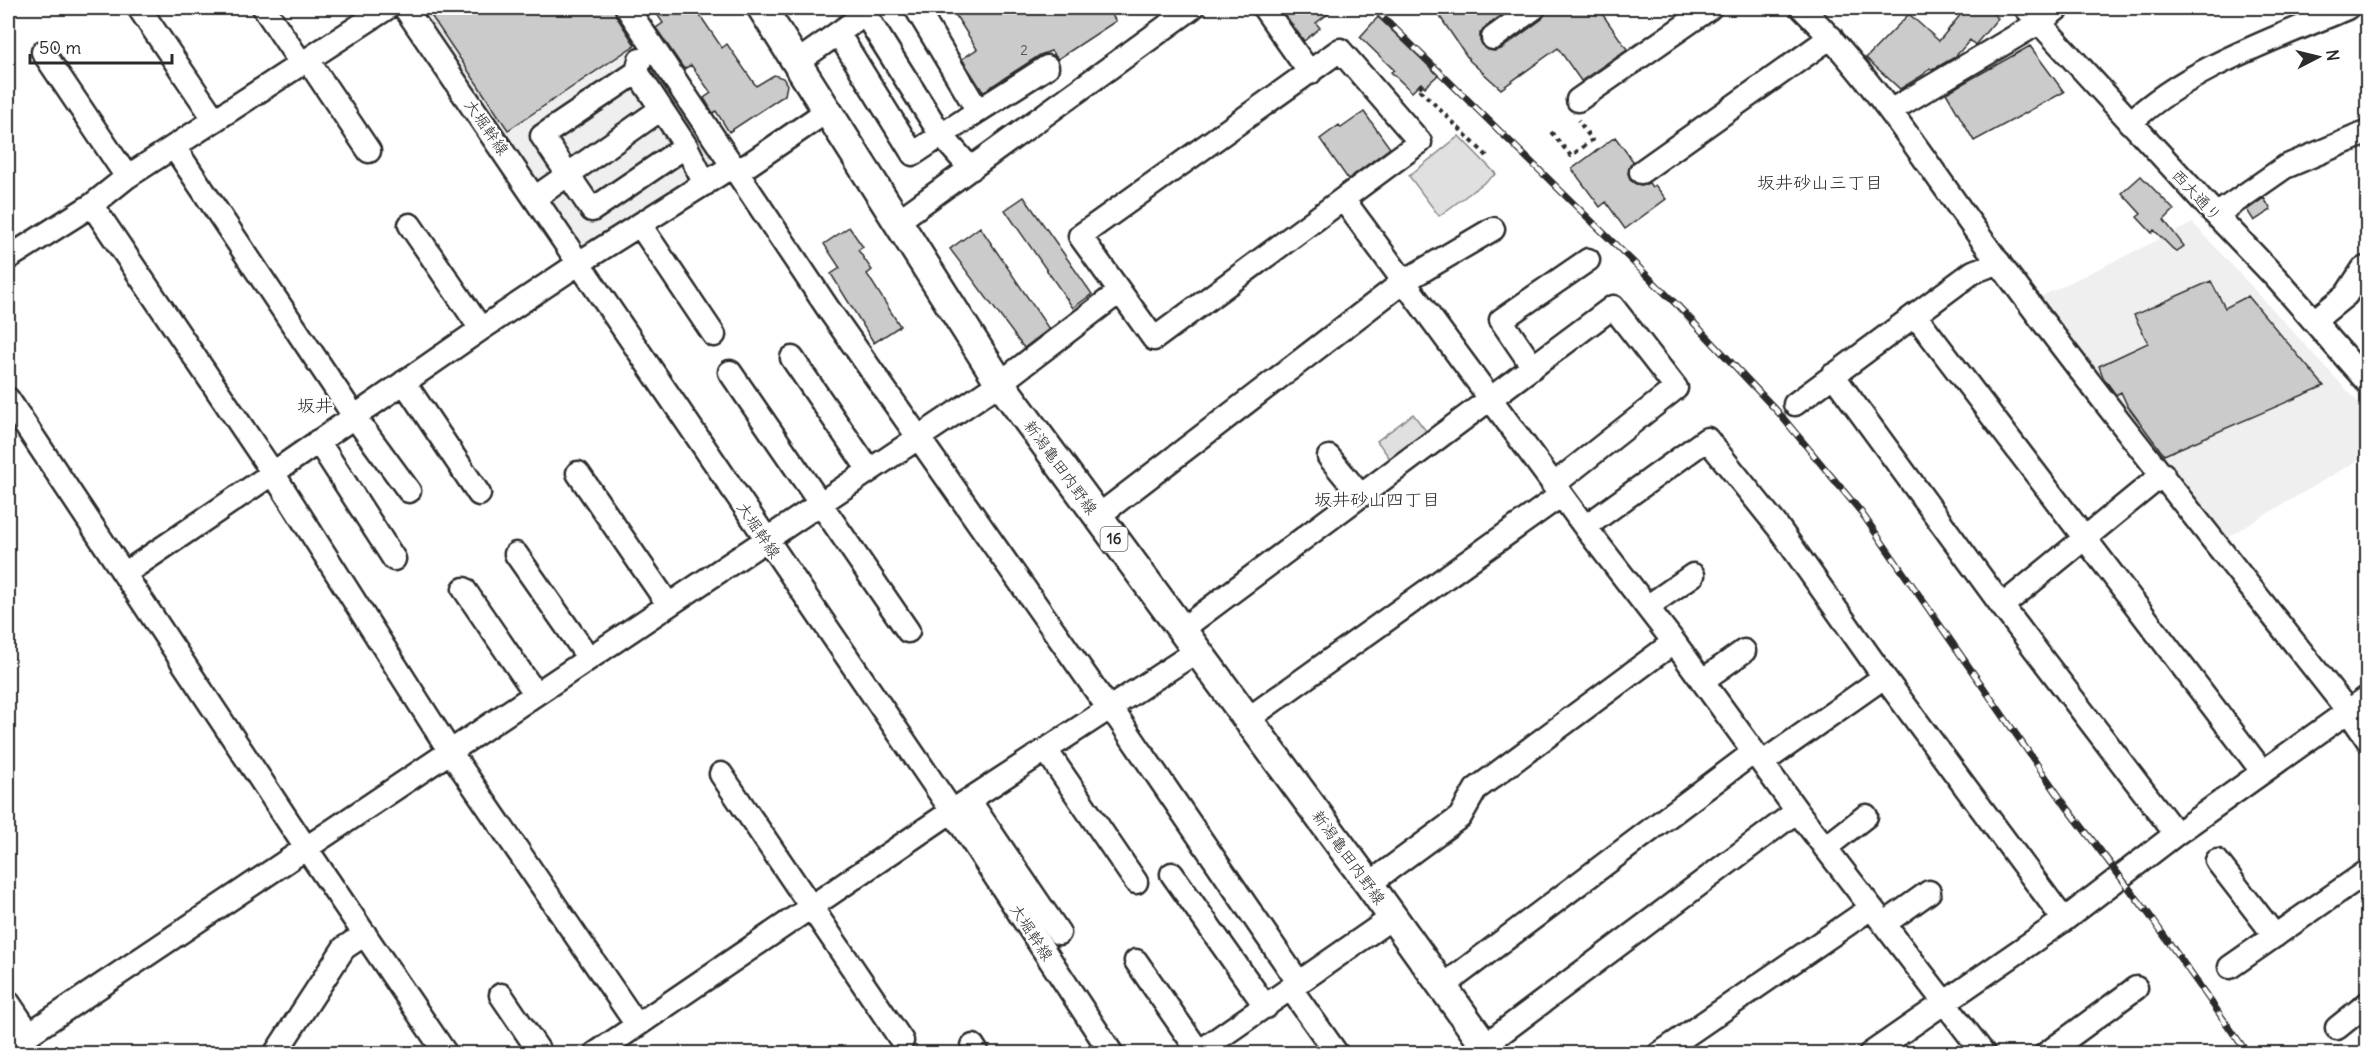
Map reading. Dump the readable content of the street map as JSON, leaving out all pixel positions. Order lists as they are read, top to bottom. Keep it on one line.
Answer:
{"streets":{"main road":["新潟亀田内野線","16"],"street":["大堀幹線","西大通り"]},"districts":["坂井砂山三丁目","坂井","坂井砂山四丁目"],"house_numbers":["2"],"scale_bar":"50 m","north":"right"}
